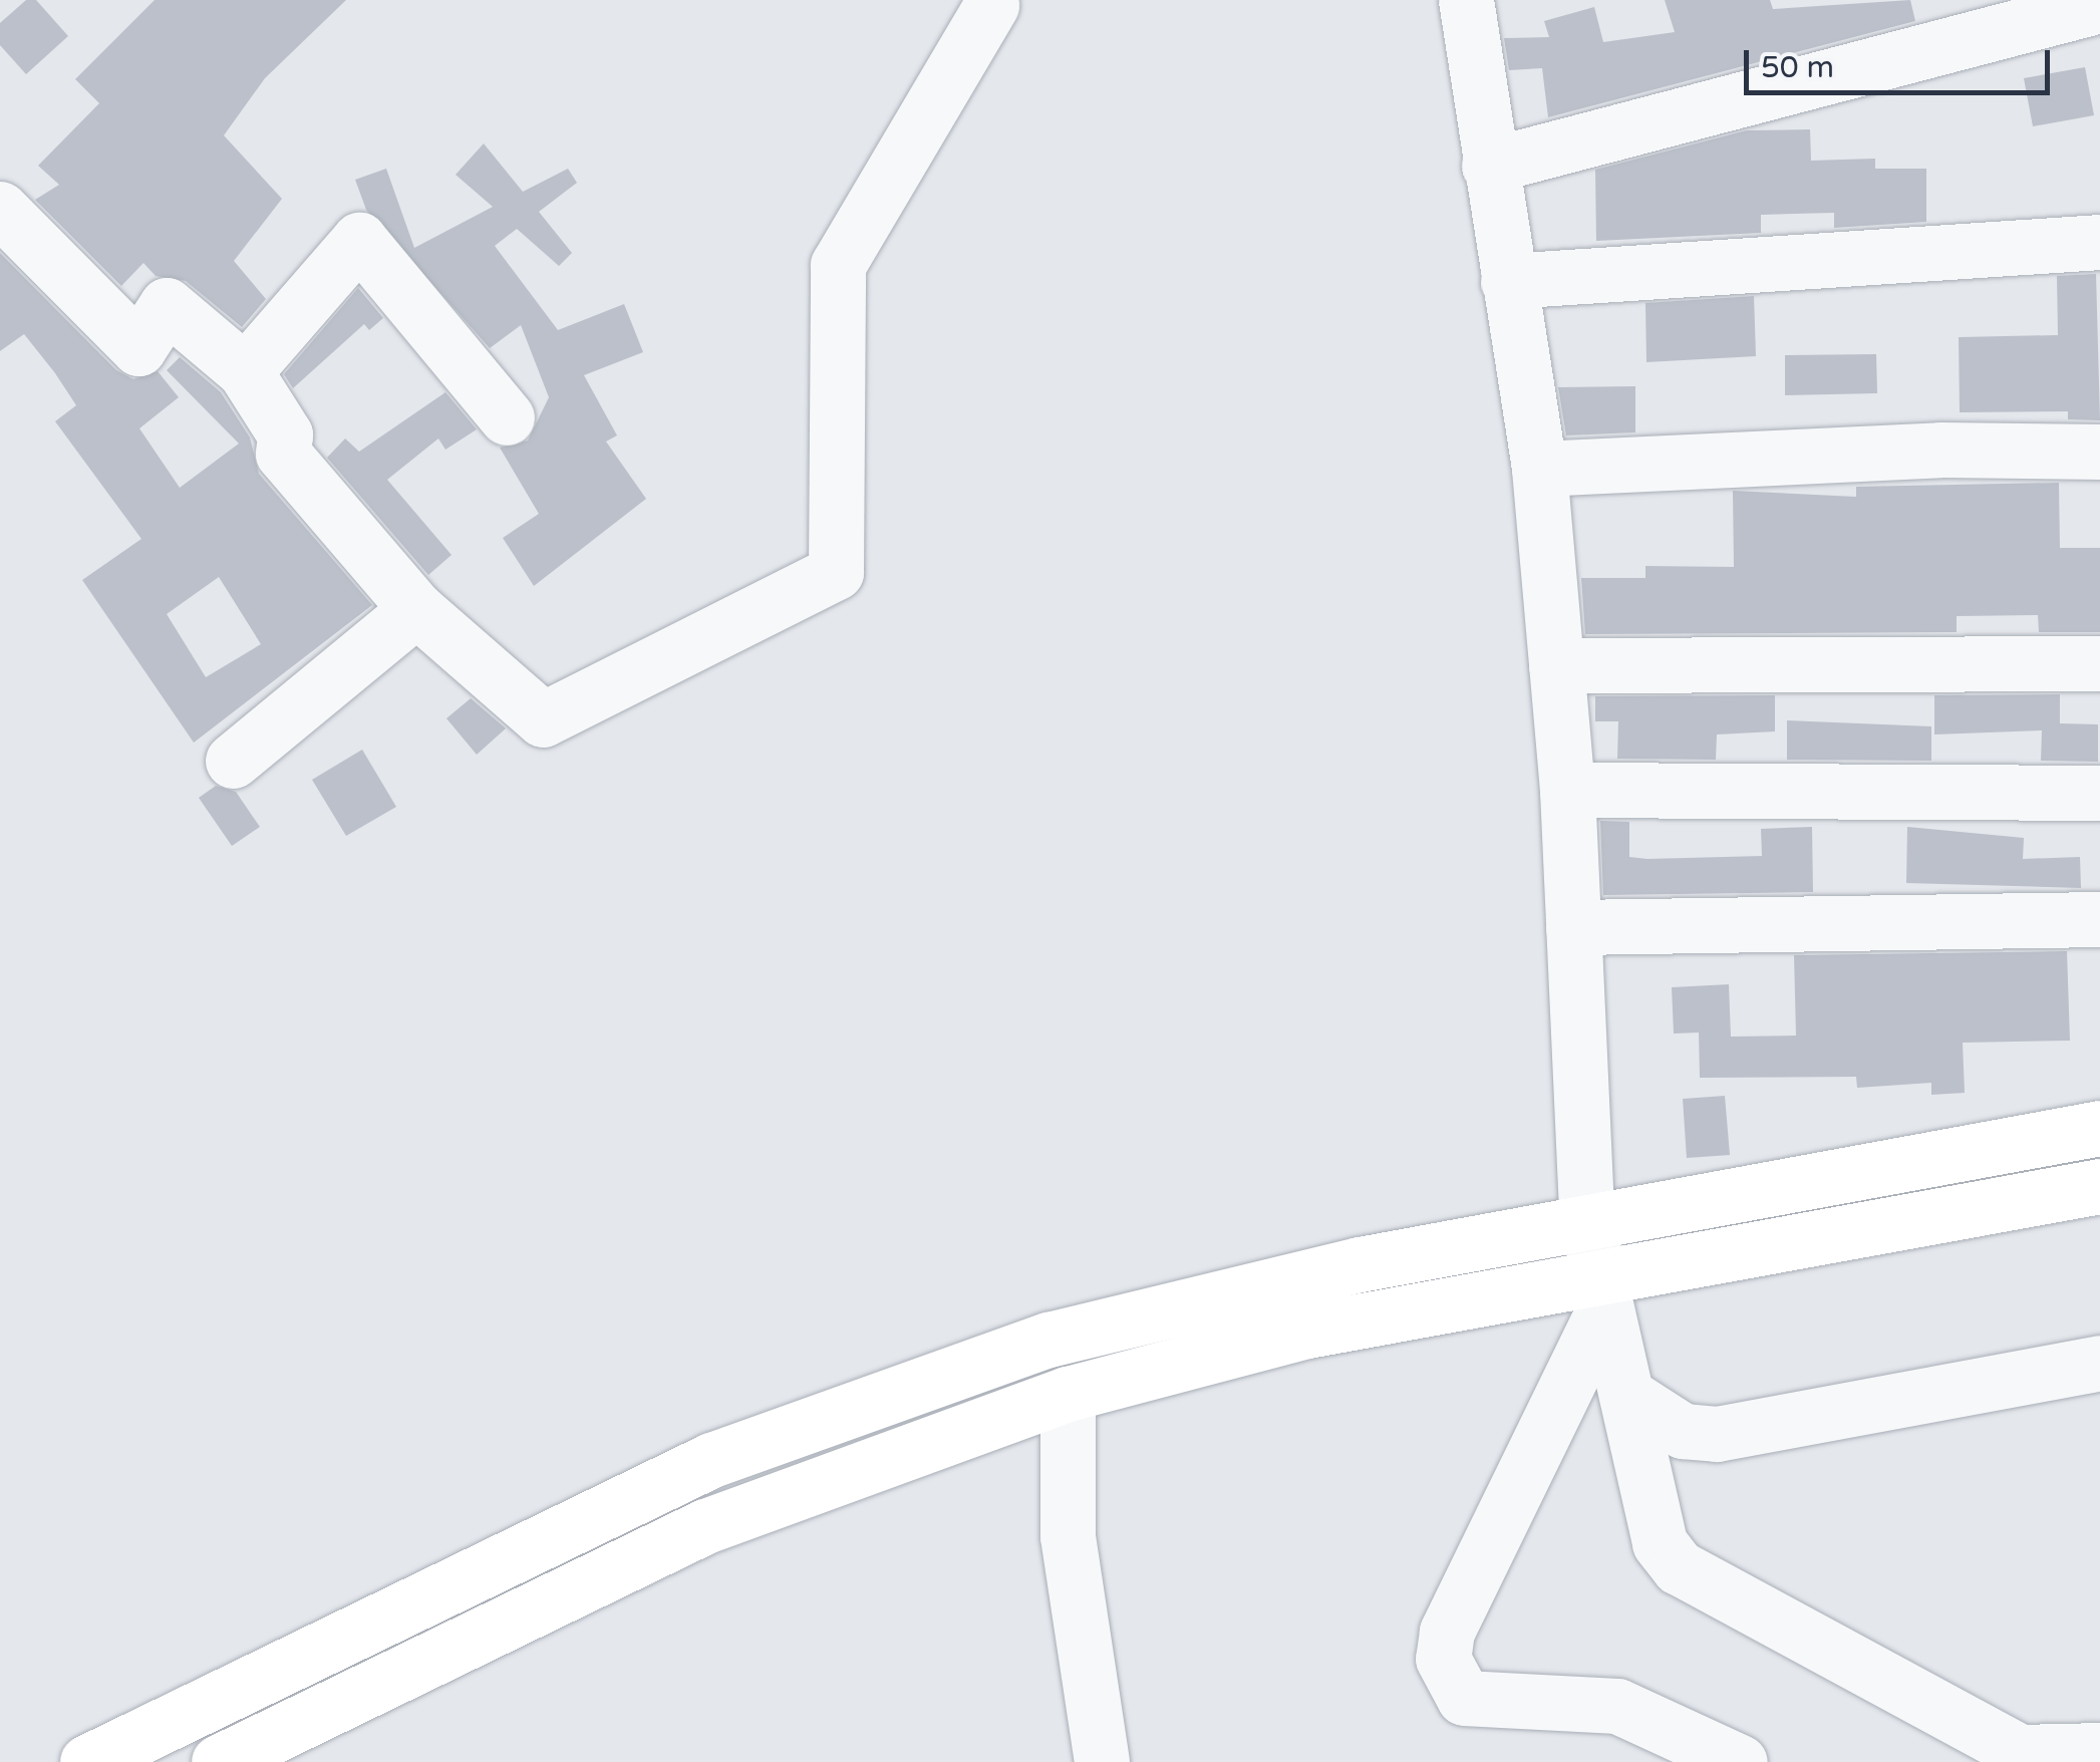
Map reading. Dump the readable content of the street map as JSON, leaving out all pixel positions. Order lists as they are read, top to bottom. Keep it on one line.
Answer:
{"scale_bar":"50 m"}
